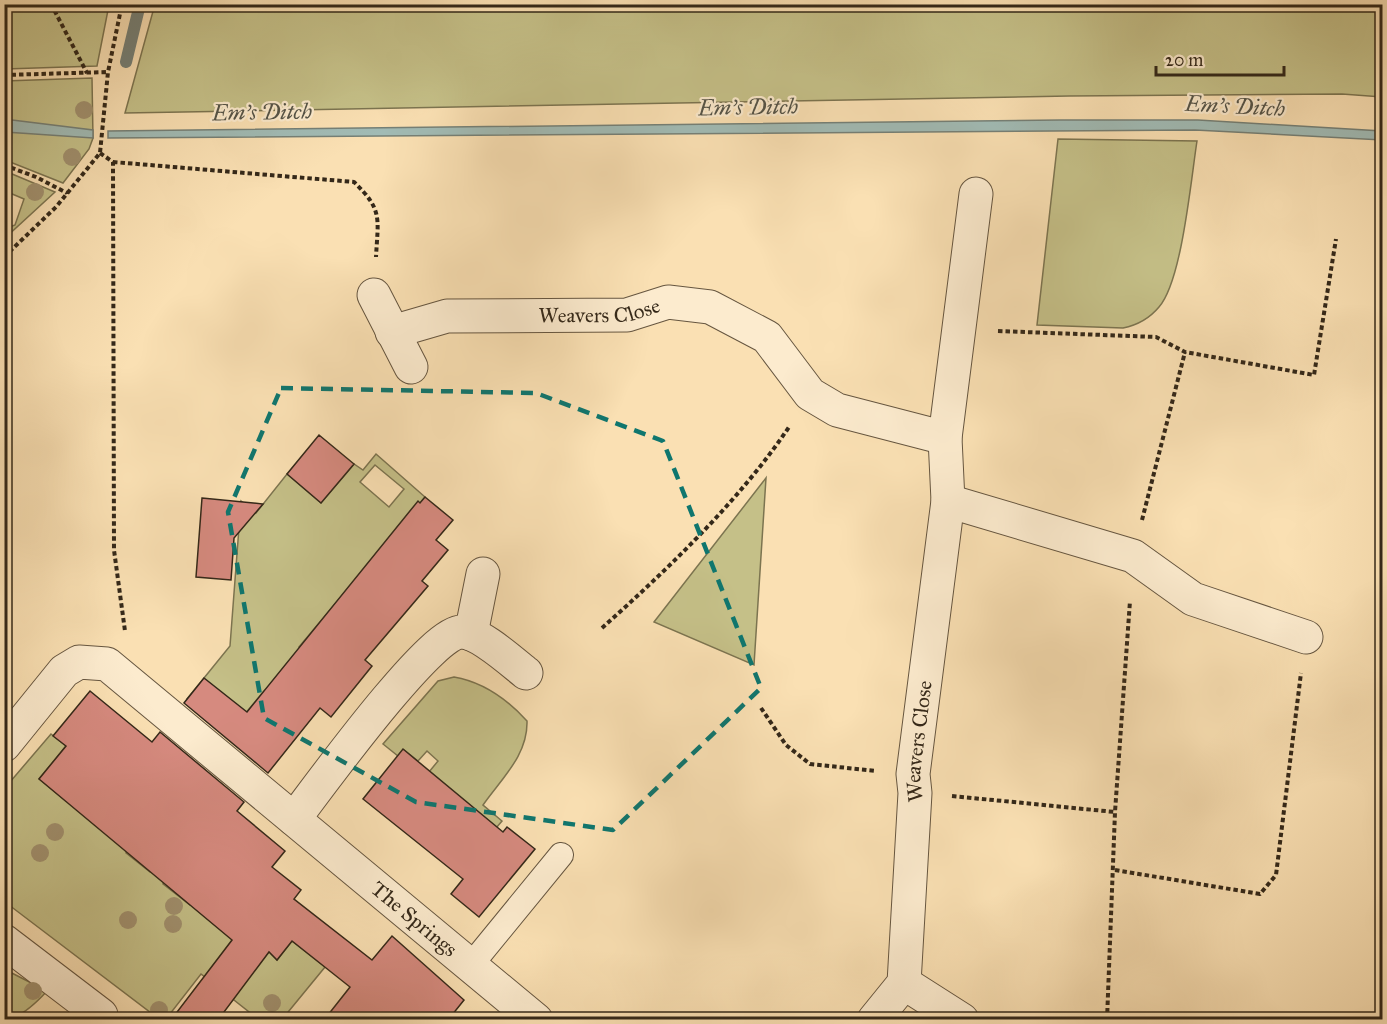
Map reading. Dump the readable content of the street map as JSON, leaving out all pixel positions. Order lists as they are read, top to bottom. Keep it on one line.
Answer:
{"streets":{"street":["Weavers Close","The Springs"]},"water":["Em's Ditch"],"scale_bar":"20 m"}
